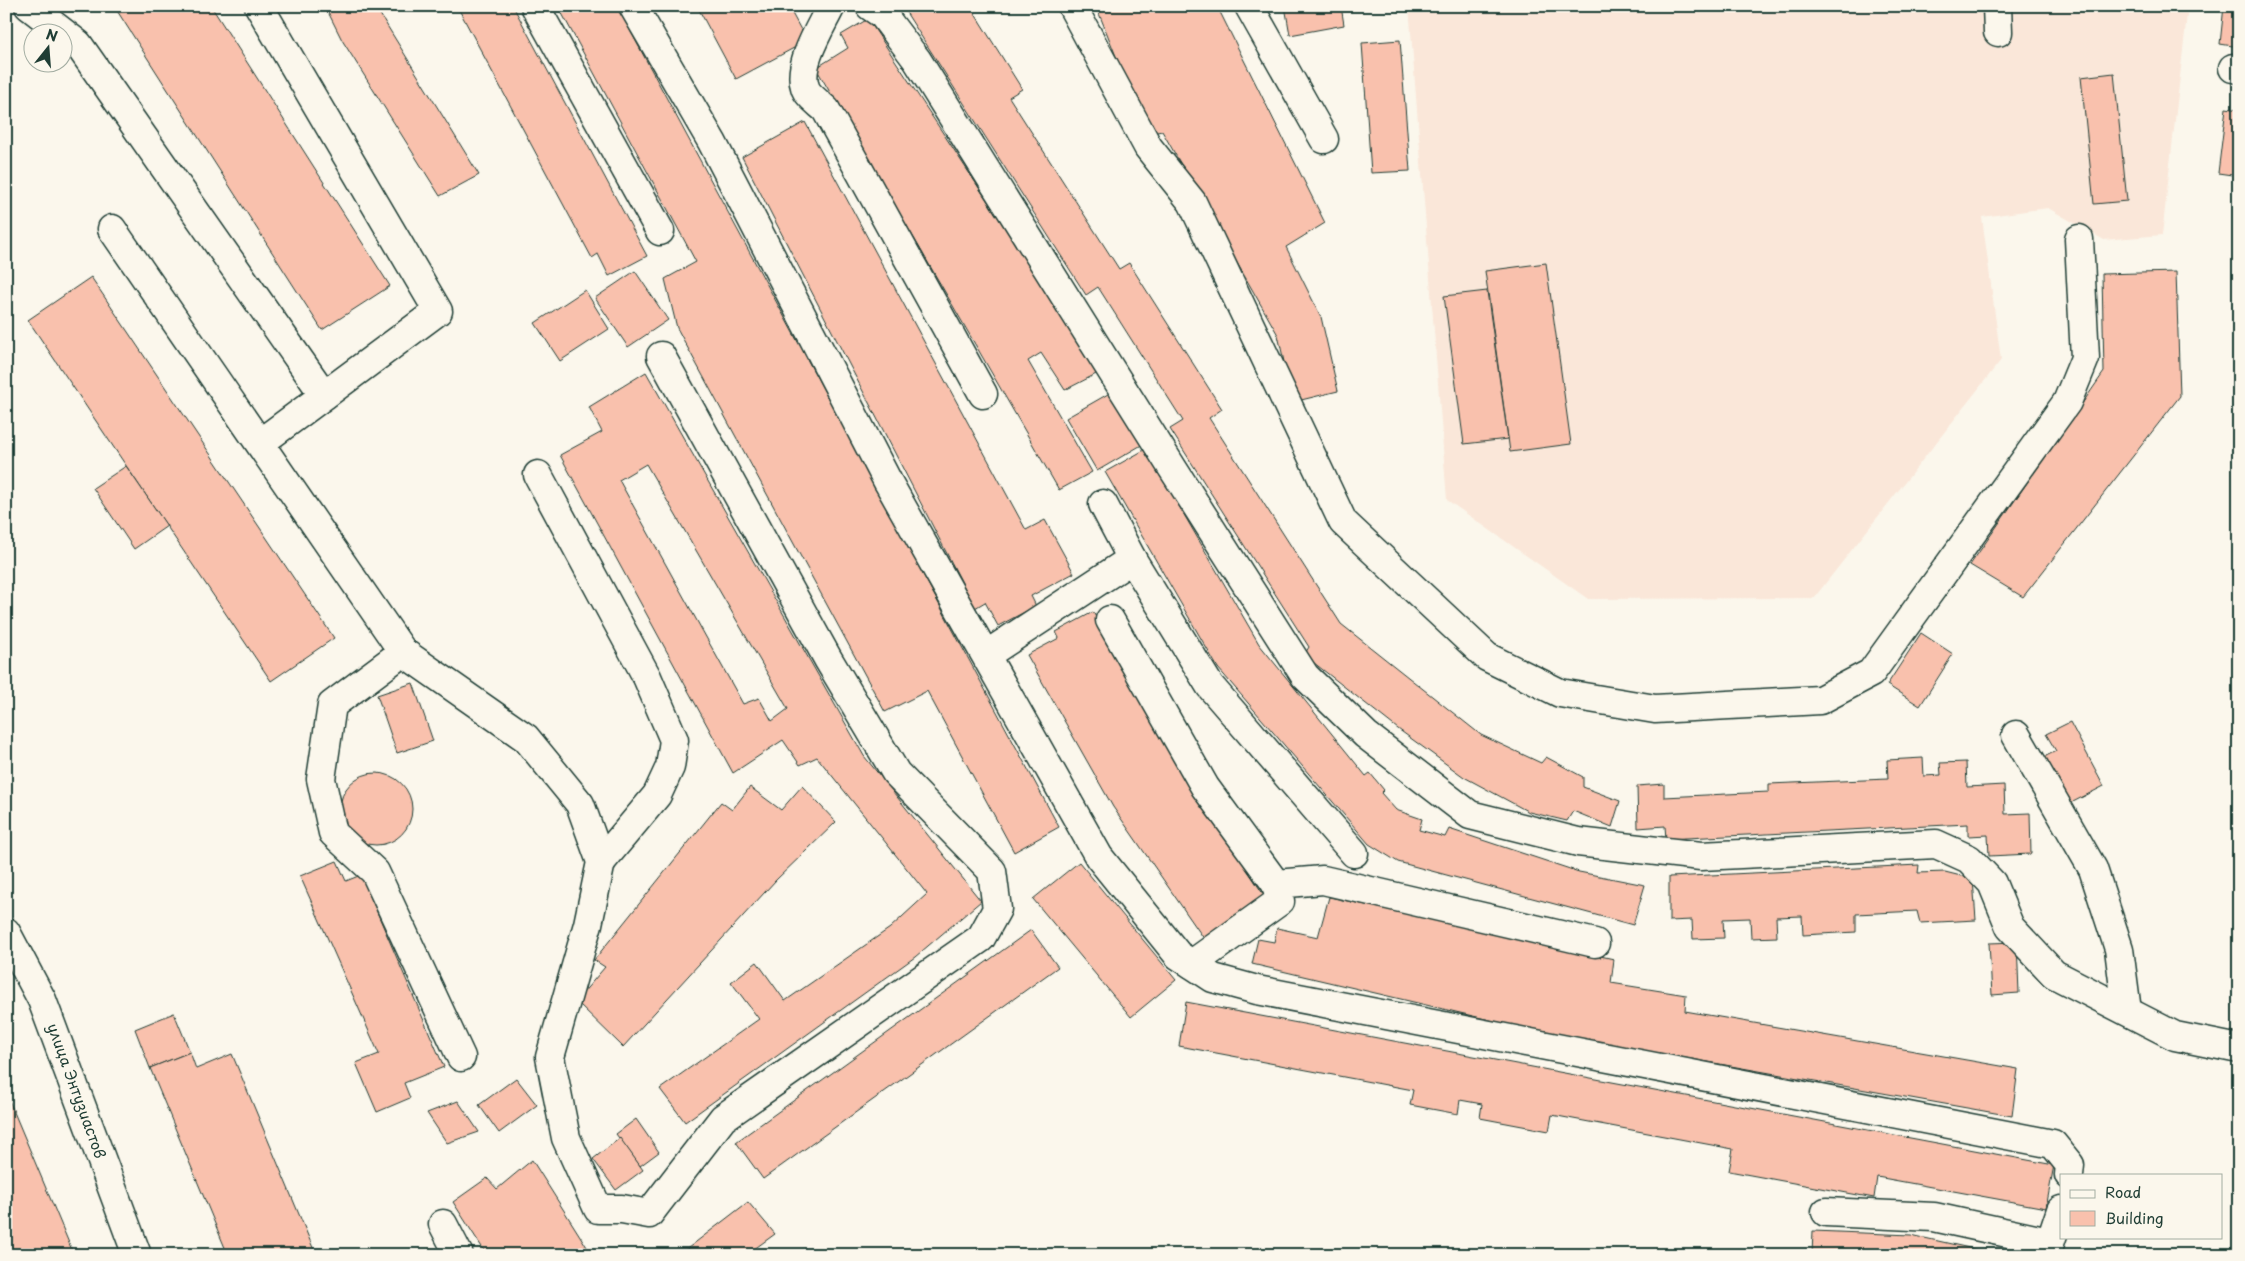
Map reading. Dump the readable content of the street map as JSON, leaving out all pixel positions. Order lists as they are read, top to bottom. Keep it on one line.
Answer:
{"streets":{"street":["улица Энтузиастов"]},"legend":["Road","Building"],"north":"top"}
